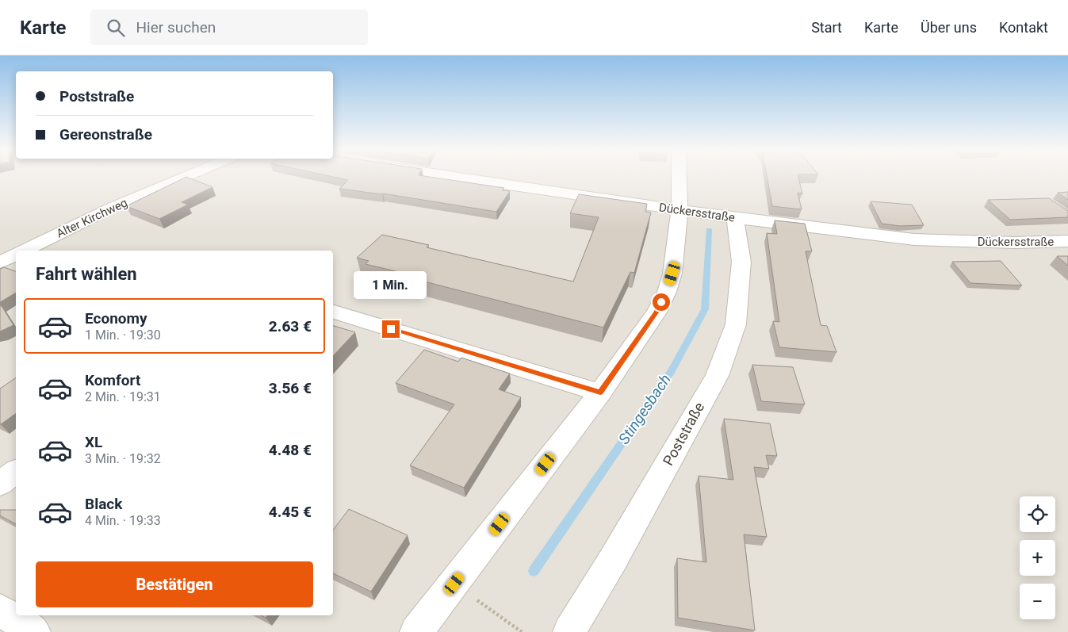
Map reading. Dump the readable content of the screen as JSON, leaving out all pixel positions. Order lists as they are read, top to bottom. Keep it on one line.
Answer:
{"streets":{"street":["Dückersstraße","Alter Kirchweg","Poststraße"]},"crossings":[["Dückersstraße","Poststraße"]],"water":["Stingesbach"],"page":{"header":"Karte","search":"Hier suchen","nav":["Start","Karte","Über uns","Kontakt"],"banner":["Poststraße","Gereonstraße"],"heading":"Fahrt wählen","bubble":"1 Min.","list":[{"name":"Economy","note":"1 Min. · 19:30","value":"2.63 €"},{"name":"Komfort","note":"2 Min. · 19:31","value":"3.56 €"},{"name":"XL","note":"3 Min. · 19:32","value":"4.48 €"},{"name":"Black","note":"4 Min. · 19:33","value":"4.45 €"}],"map_buttons":["+","−"],"buttons":"Bestätigen"}}
